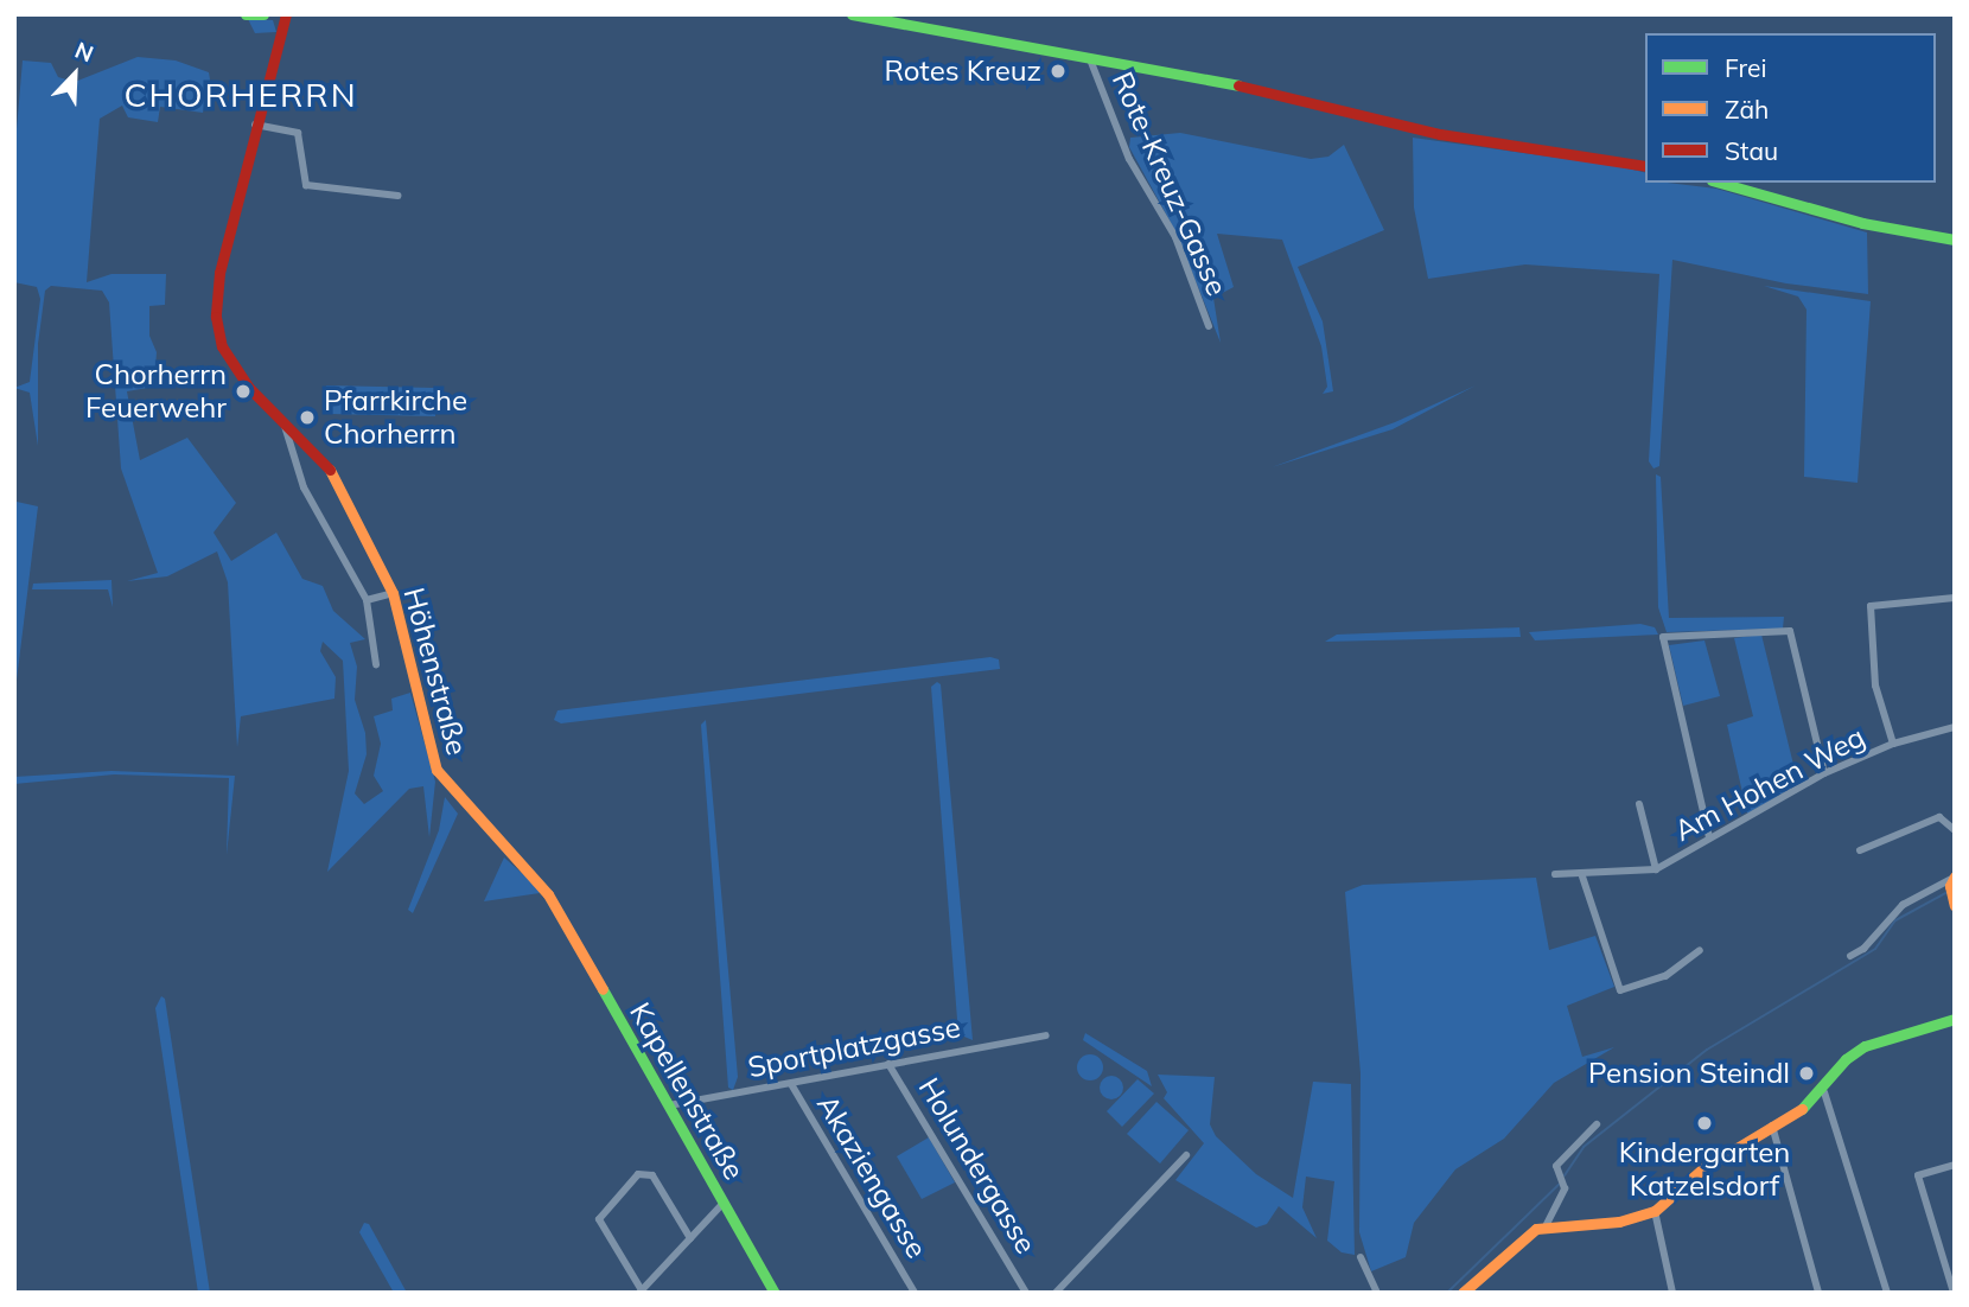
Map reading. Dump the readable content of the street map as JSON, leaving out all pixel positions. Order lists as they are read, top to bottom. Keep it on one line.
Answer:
{"streets":{"street":["Rote-Kreuz-Gasse","Höhenstraße","Am Hohen Weg","Sportplatzgasse","Kapellenstraße","Holundergasse","Akaziengasse"]},"crossings":[["Höhenstraße","Kapellenstraße"],["Sportplatzgasse","Kapellenstraße"],["Sportplatzgasse","Holundergasse"],["Sportplatzgasse","Akaziengasse"]],"districts":["CHORHERRN"],"places":["Rotes Kreuz","Chorherrn Feuerwehr","Pfarrkirche Chorherrn","Pension Steindl","Kindergarten Katzelsdorf"],"legend":["Frei","Zäh","Stau"],"north":"top right"}
